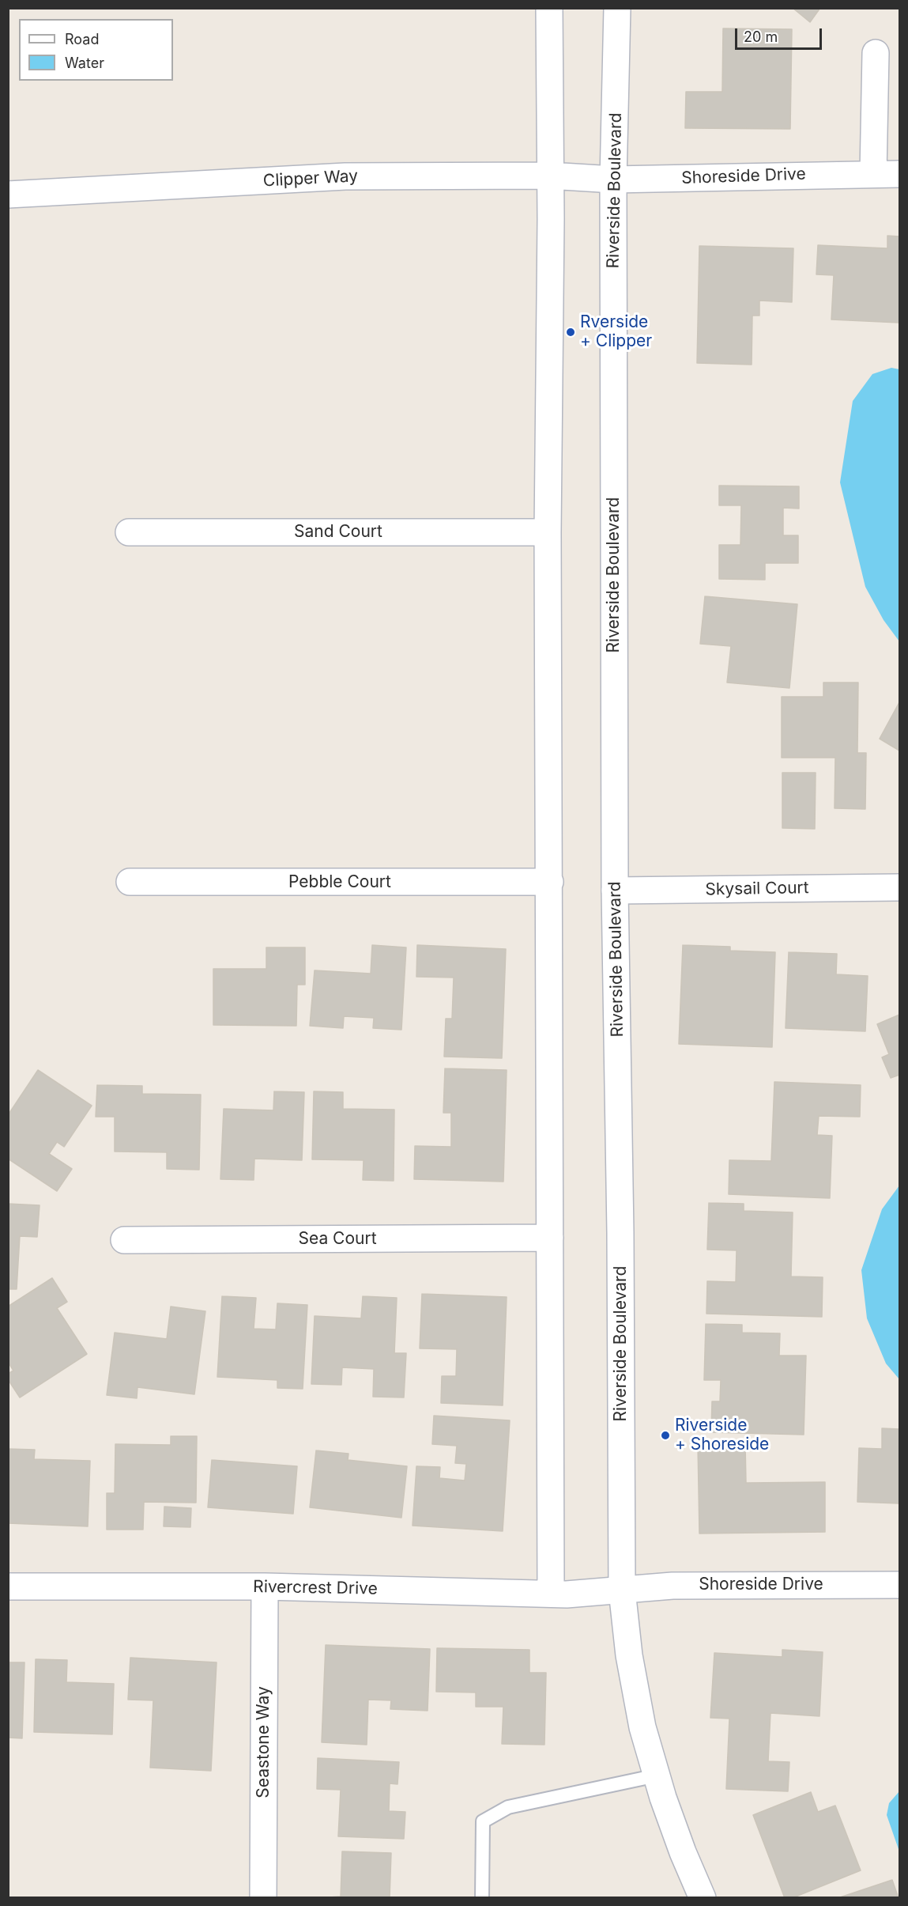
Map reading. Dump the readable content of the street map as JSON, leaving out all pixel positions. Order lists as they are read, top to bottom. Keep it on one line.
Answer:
{"streets":{"street":["Shoreside Drive","Clipper Way","Riverside Boulevard","Sand Court","Pebble Court","Skysail Court","Sea Court","Rivercrest Drive","Seastone Way"]},"crossings":[["Shoreside Drive","Clipper Way"],["Shoreside Drive","Riverside Boulevard"],["Shoreside Drive","Rivercrest Drive"],["Clipper Way","Riverside Boulevard"],["Riverside Boulevard","Skysail Court"],["Riverside Boulevard","Rivercrest Drive"],["Rivercrest Drive","Seastone Way"]],"places":["Rverside + Clipper","Riverside + Shoreside"],"legend":["Road","Water"],"scale_bar":"20 m"}
